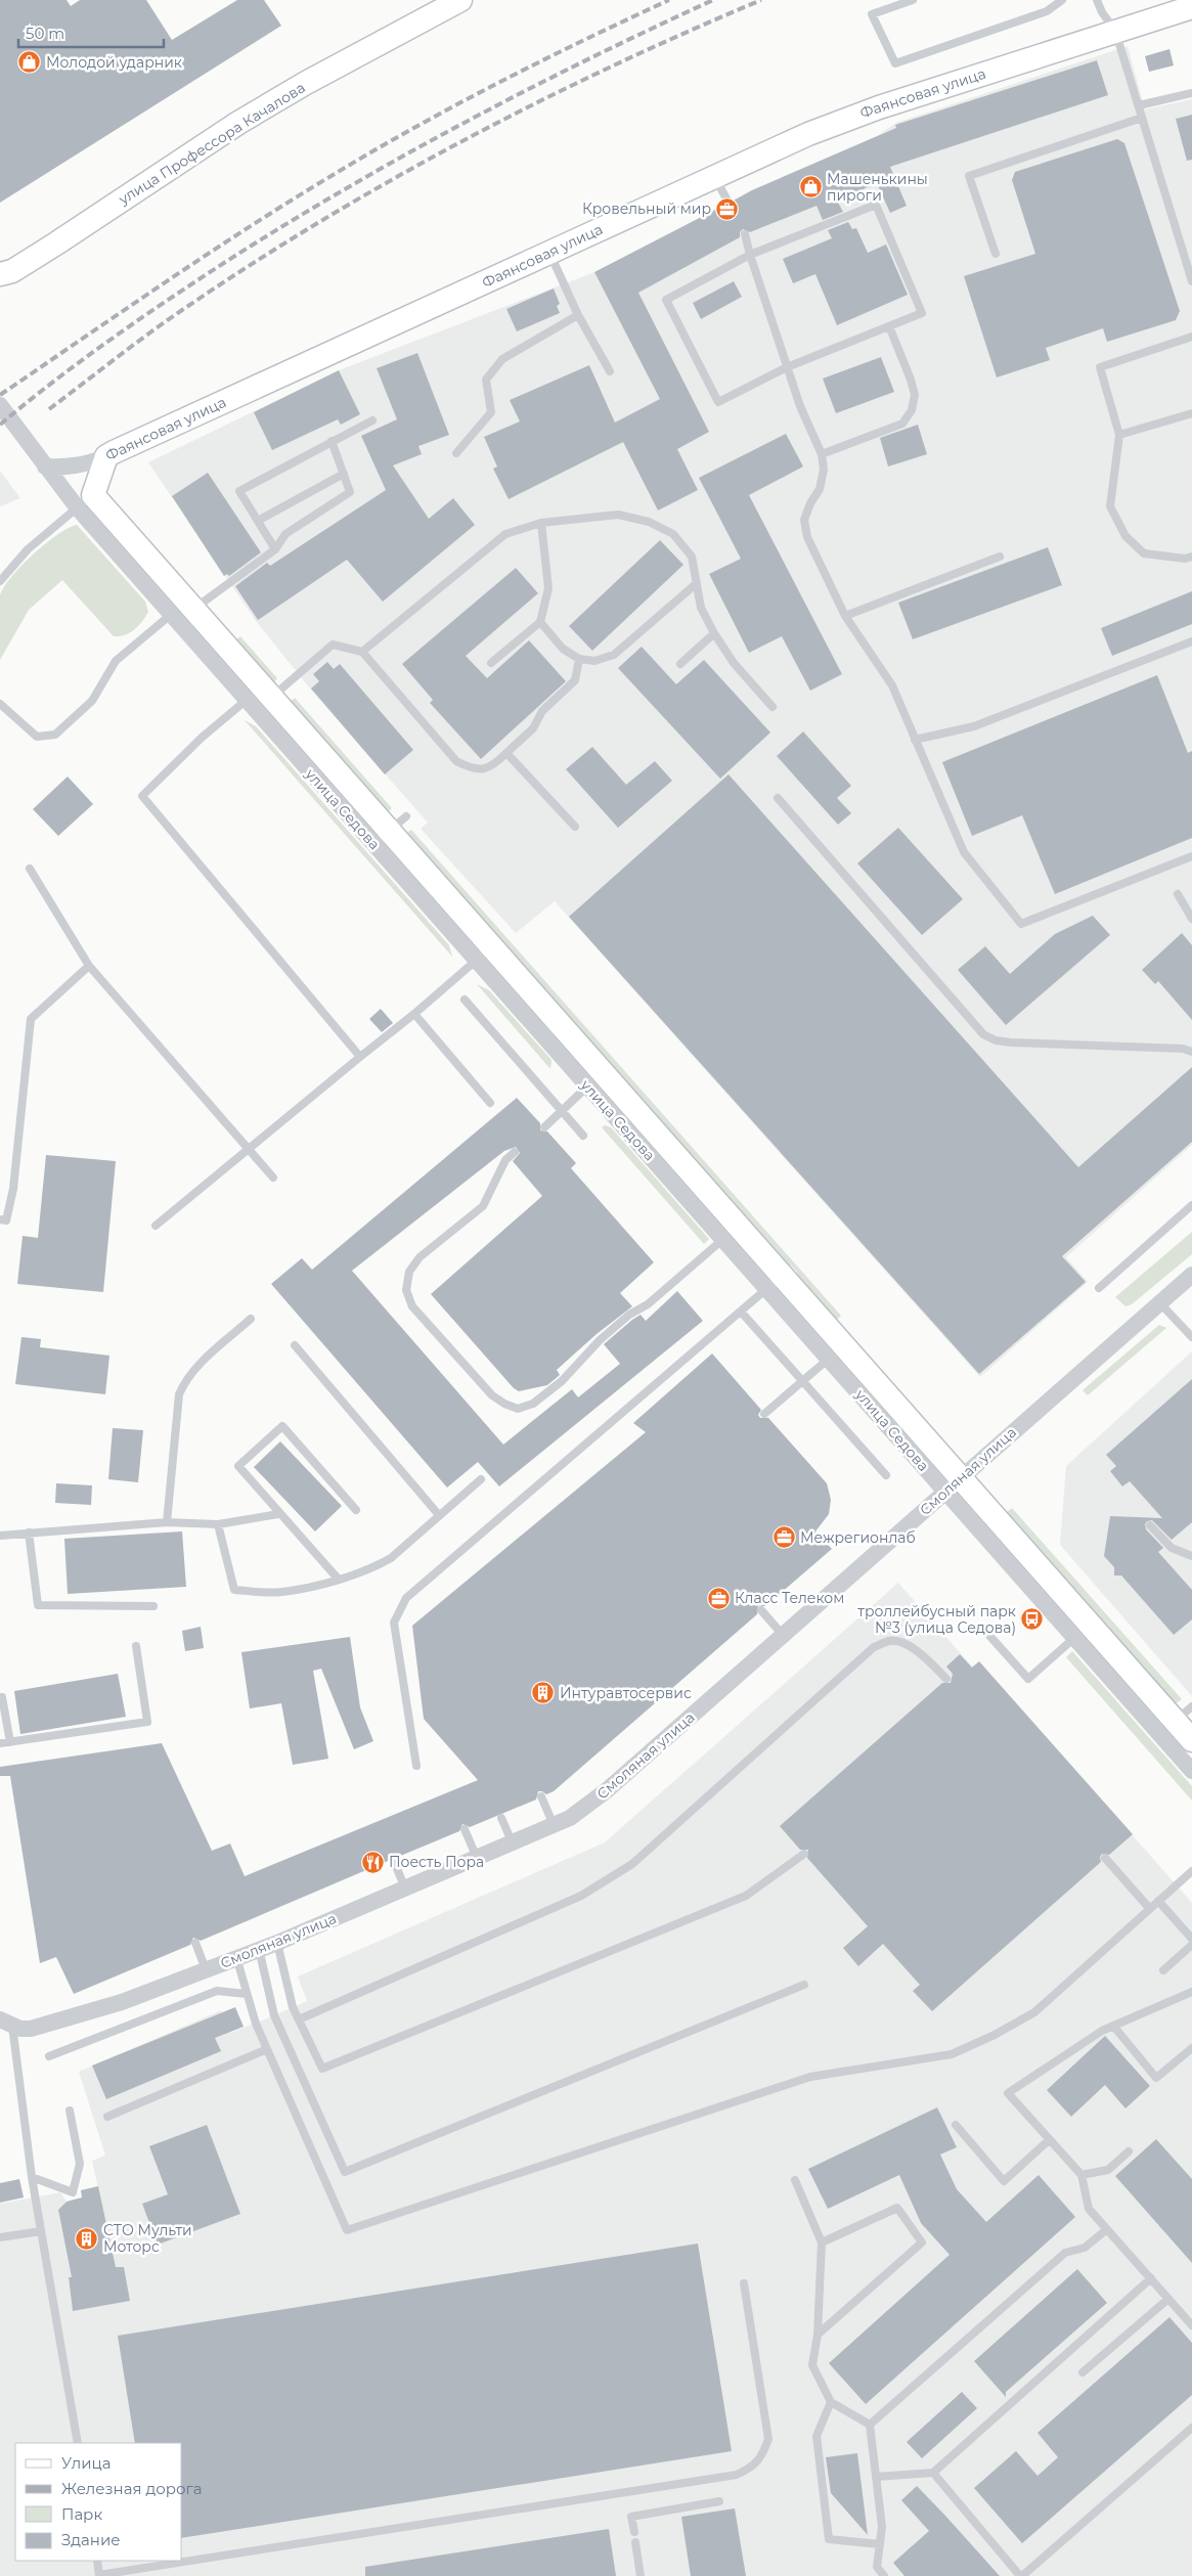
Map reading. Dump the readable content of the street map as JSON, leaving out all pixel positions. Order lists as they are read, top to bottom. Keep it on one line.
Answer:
{"streets":{"street":["Фаянсовая улица","улица Профессора Качалова","улица Седова","Смоляная улица"]},"crossings":[["Фаянсовая улица","улица Седова"],["улица Седова","Смоляная улица"]],"places":{"shop":["Молодой ударник","Машенькины пироги"],"office":["Кровельный мир","Межрегионлаб","Класс Телеком"],"bus stop":["троллейбусный парк №3 (улица Седова)"],"building":["Интуравтосервис","СТО Мульти Моторс"],"restaurant":["Поесть Пора"]},"legend":["Улица","Железная дорога","Парк","Здание"],"scale_bar":"50 m"}
